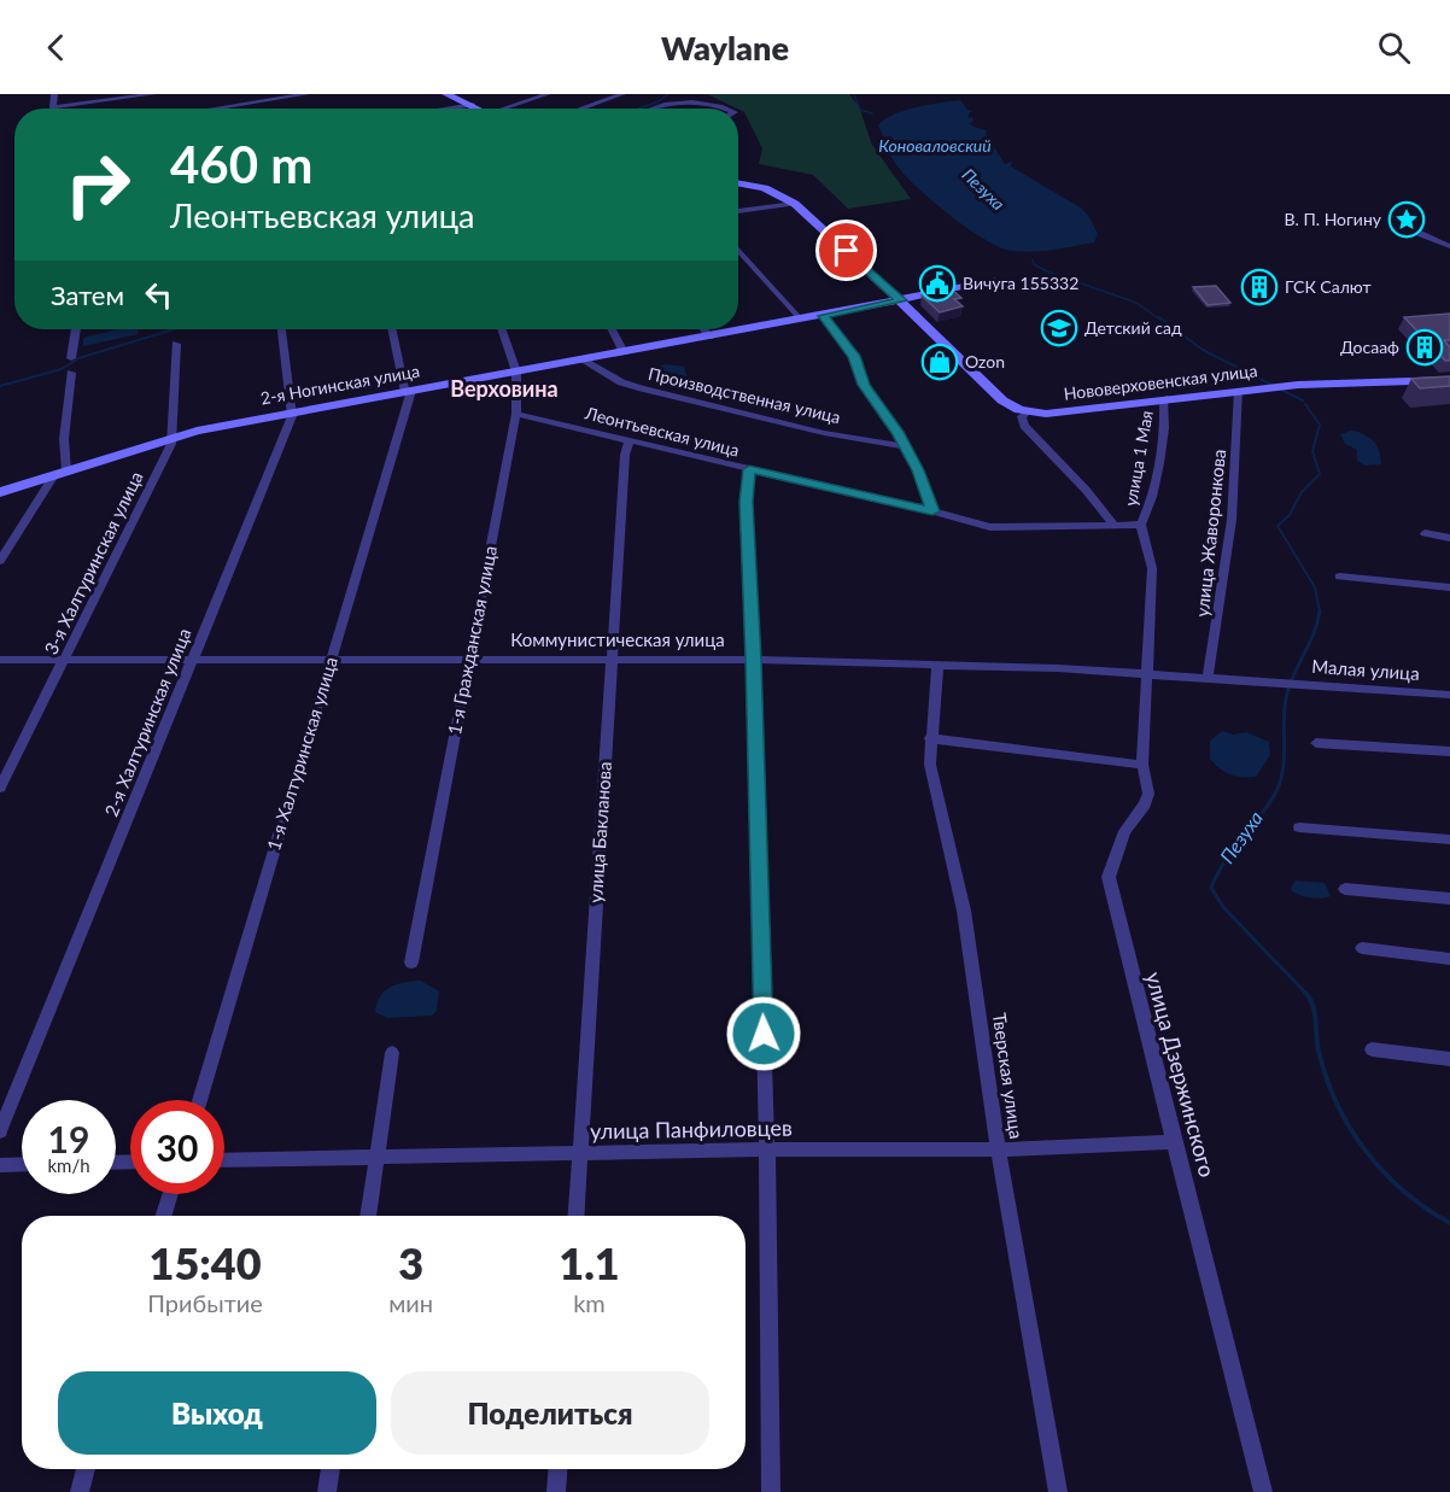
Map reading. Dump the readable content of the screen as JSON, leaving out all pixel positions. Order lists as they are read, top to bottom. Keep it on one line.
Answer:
{"streets":{"main road":["Нововерховенская улица","2-я Ногинская улица"],"street":["Производственная улица","Леонтьевская улица","улица 1 Мая","улица Жаворонкова","3-я Халтуринская улица","1-я Гражданская улица","Коммунистическая улица","Малая улица","2-я Халтуринская улица","1-я Халтуринская улица","улица Бакланова","улица Дзержинского","Тверская улица","улица Панфиловцев"]},"crossings":[["Нововерховенская улица","улица 1 Мая"],["Нововерховенская улица","улица Жаворонкова"],["2-я Ногинская улица","Производственная улица"],["2-я Ногинская улица","3-я Халтуринская улица"],["2-я Ногинская улица","1-я Гражданская улица"],["2-я Ногинская улица","2-я Халтуринская улица"],["2-я Ногинская улица","1-я Халтуринская улица"],["Леонтьевская улица","улица 1 Мая"],["Леонтьевская улица","1-я Гражданская улица"],["Леонтьевская улица","улица Бакланова"],["Леонтьевская улица","улица Дзержинского"],["улица 1 Мая","улица Дзержинского"],["улица Жаворонкова","Коммунистическая улица"],["3-я Халтуринская улица","Коммунистическая улица"],["1-я Гражданская улица","Коммунистическая улица"],["Коммунистическая улица","Малая улица"],["Коммунистическая улица","2-я Халтуринская улица"],["Коммунистическая улица","1-я Халтуринская улица"],["Коммунистическая улица","улица Бакланова"],["Коммунистическая улица","улица Дзержинского"],["Коммунистическая улица","Тверская улица"],["улица Бакланова","улица Панфиловцев"],["улица Дзержинского","улица Панфиловцев"],["Тверская улица","улица Панфиловцев"]],"districts":["Верховина"],"water":["Коноваловский","Пезуха"],"places":{"place":["В. П. Ногину"],"public building":["Вичуга 155332"],"building":["ГСК Салют","Досааф"],"school or university":["Детский сад"],"shop":["Ozon"]},"page":{"header":"Waylane","turn":["460 m","Леонтьевская улица"],"then":"Затем","speed":"19 km/h","limit":"30","eta":["15:40","Прибытие","3","мин","1.1","km"],"buttons":["Выход","Поделиться"]}}
